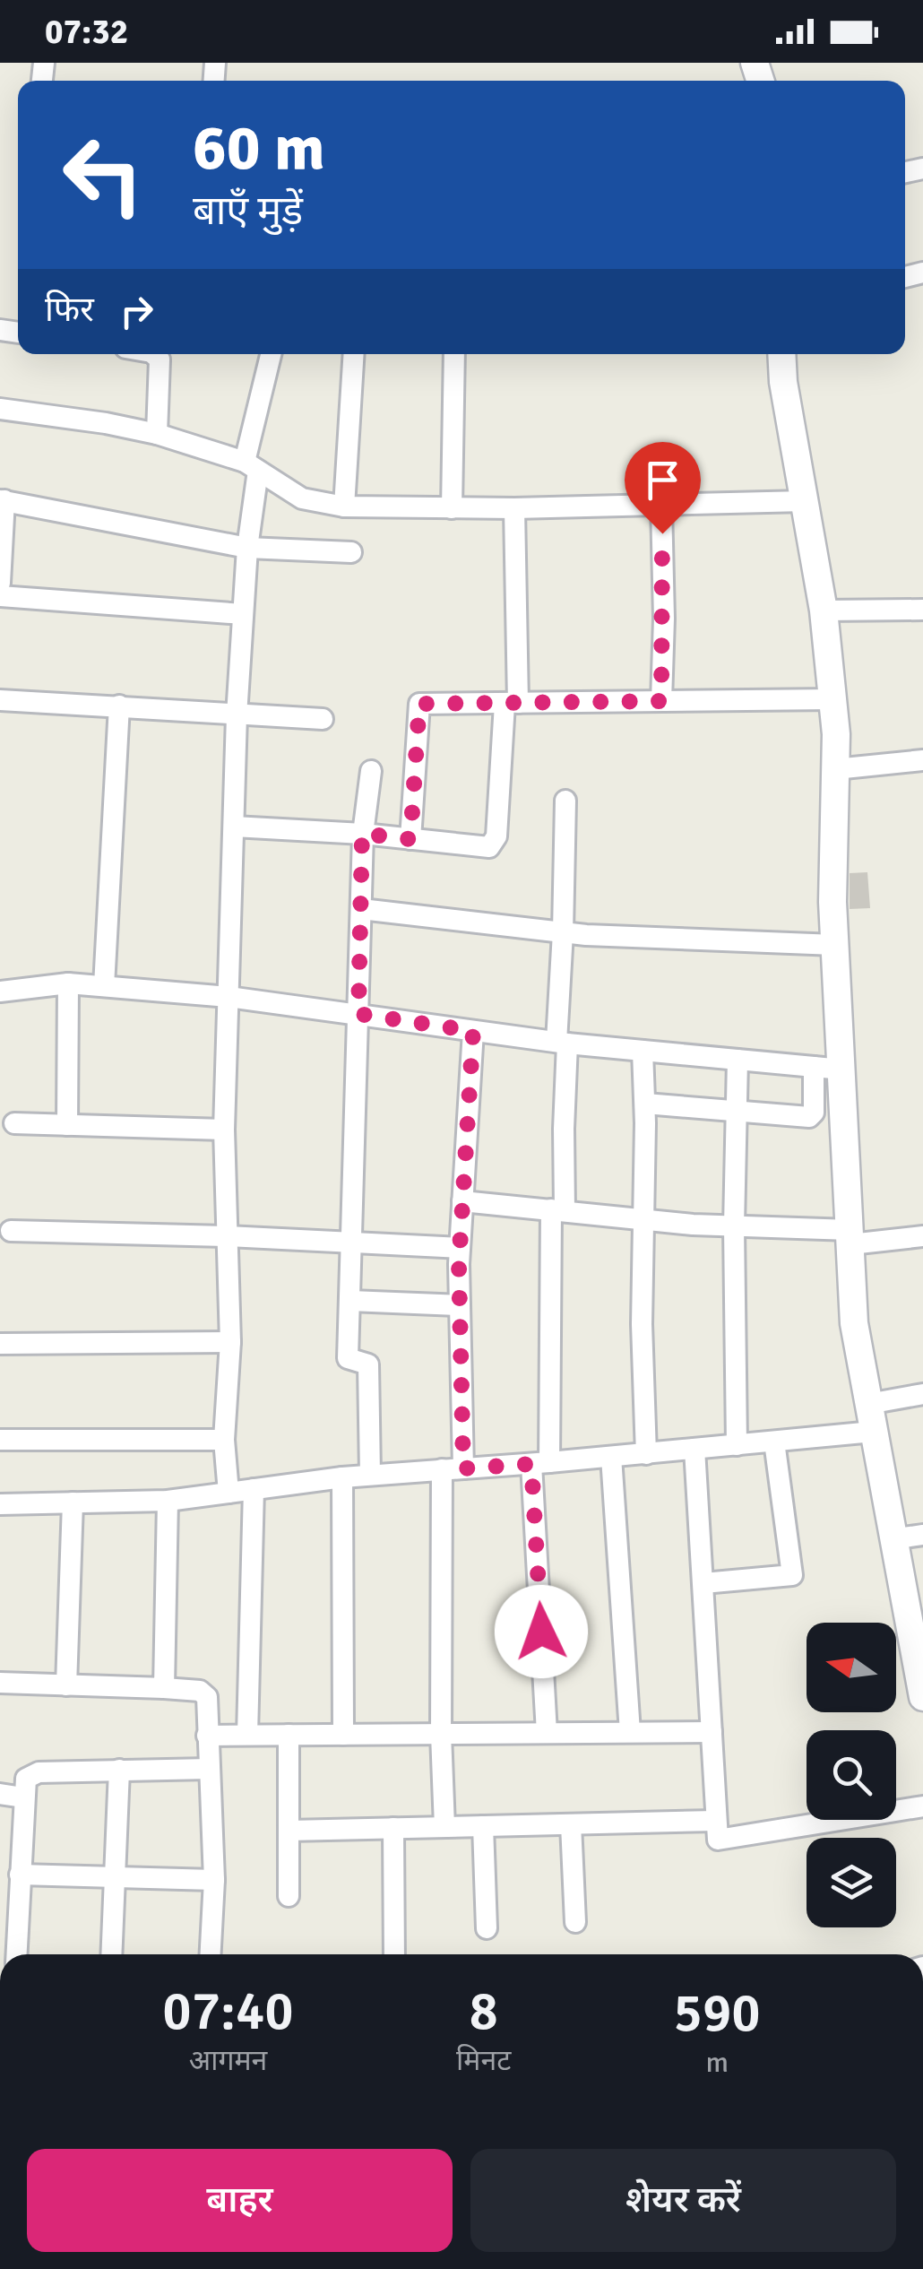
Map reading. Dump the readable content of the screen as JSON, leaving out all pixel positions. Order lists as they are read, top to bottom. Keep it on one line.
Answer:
{"north":"left","page":{"status":"07:32","turn":["60 m","बाएँ मुड़ें"],"then":"फिर","eta":["07:40","आगमन","8","मिनट","590","m"],"buttons":["बाहर","शेयर करें"]}}
